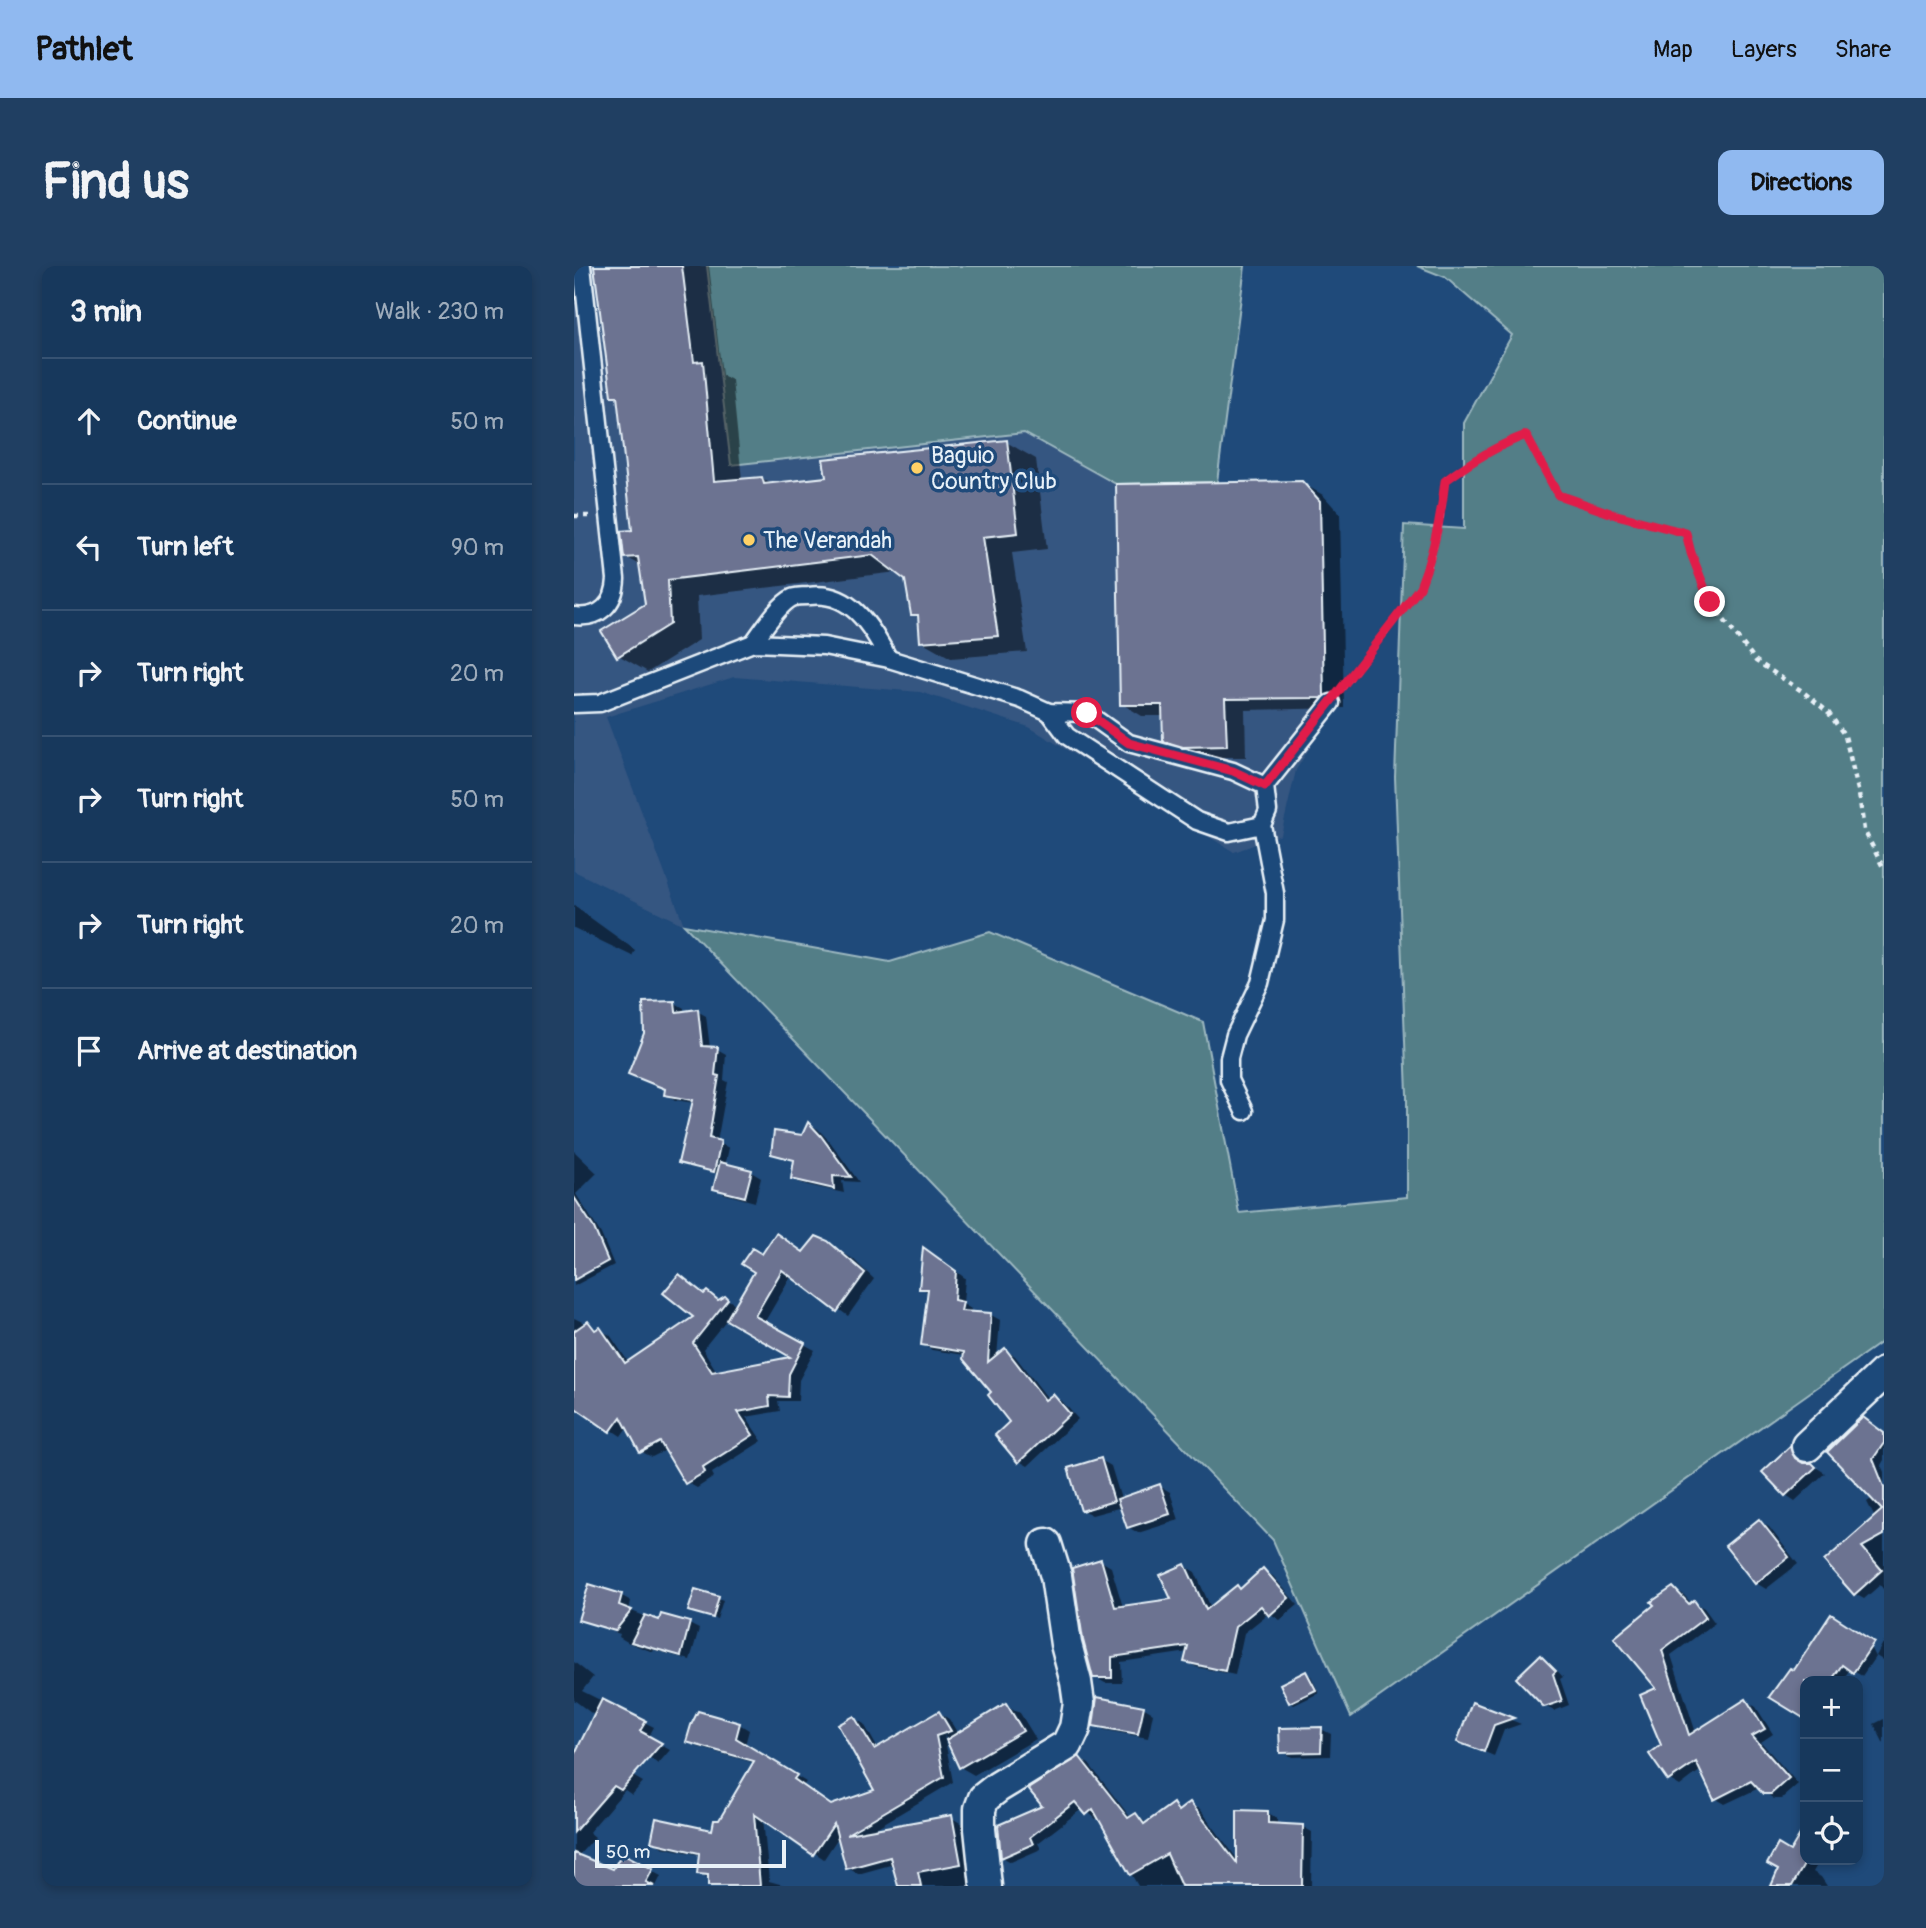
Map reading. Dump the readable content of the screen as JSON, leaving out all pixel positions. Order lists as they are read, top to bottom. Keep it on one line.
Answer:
{"places":["Baguio Country Club","The Verandah"],"scale_bar":"50 m","page":{"header":"Pathlet","nav":["Map","Layers","Share"],"buttons":"Directions","title":"Find us","heading":["3 min","Walk · 230 m"],"list":[["Continue","50 m"],["Turn left","90 m"],["Turn right","20 m"],["Turn right","50 m"],["Turn right","20 m"],"Arrive at destination"],"map_buttons":["+","−"],"scale":"50 m"}}
